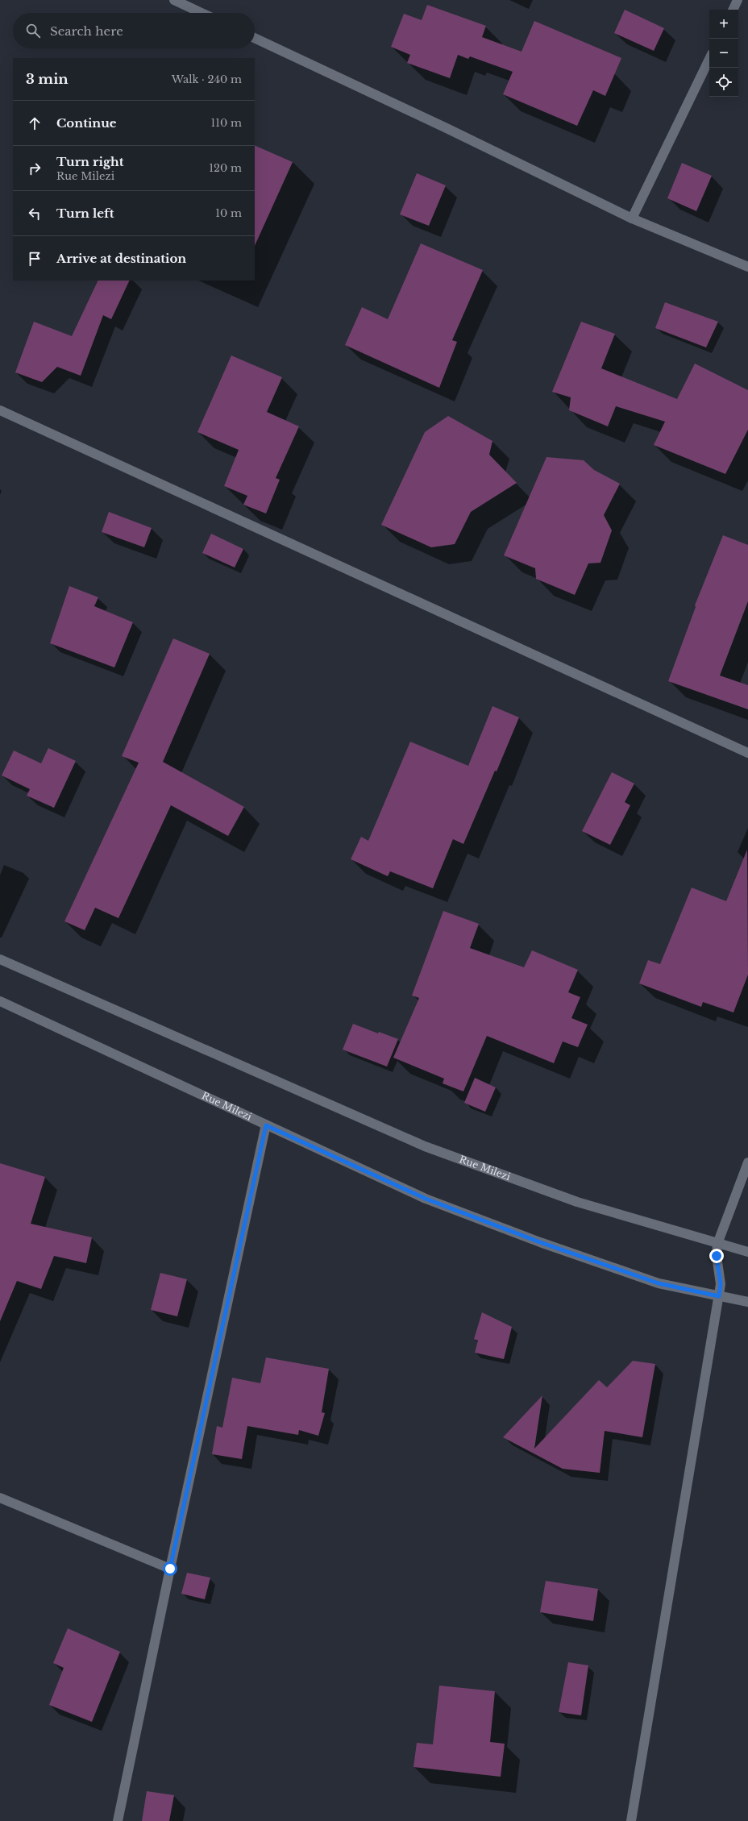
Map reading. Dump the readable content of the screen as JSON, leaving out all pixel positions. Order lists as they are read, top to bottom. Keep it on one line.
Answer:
{"streets":{"street":["Rue Milezi"]},"page":{"map_buttons":["+","−"],"search":"Search here","heading":["3 min","Walk · 240 m"],"list":[["Continue","110 m"],["Turn right","Rue Milezi","120 m"],["Turn left","10 m"],"Arrive at destination"]}}
